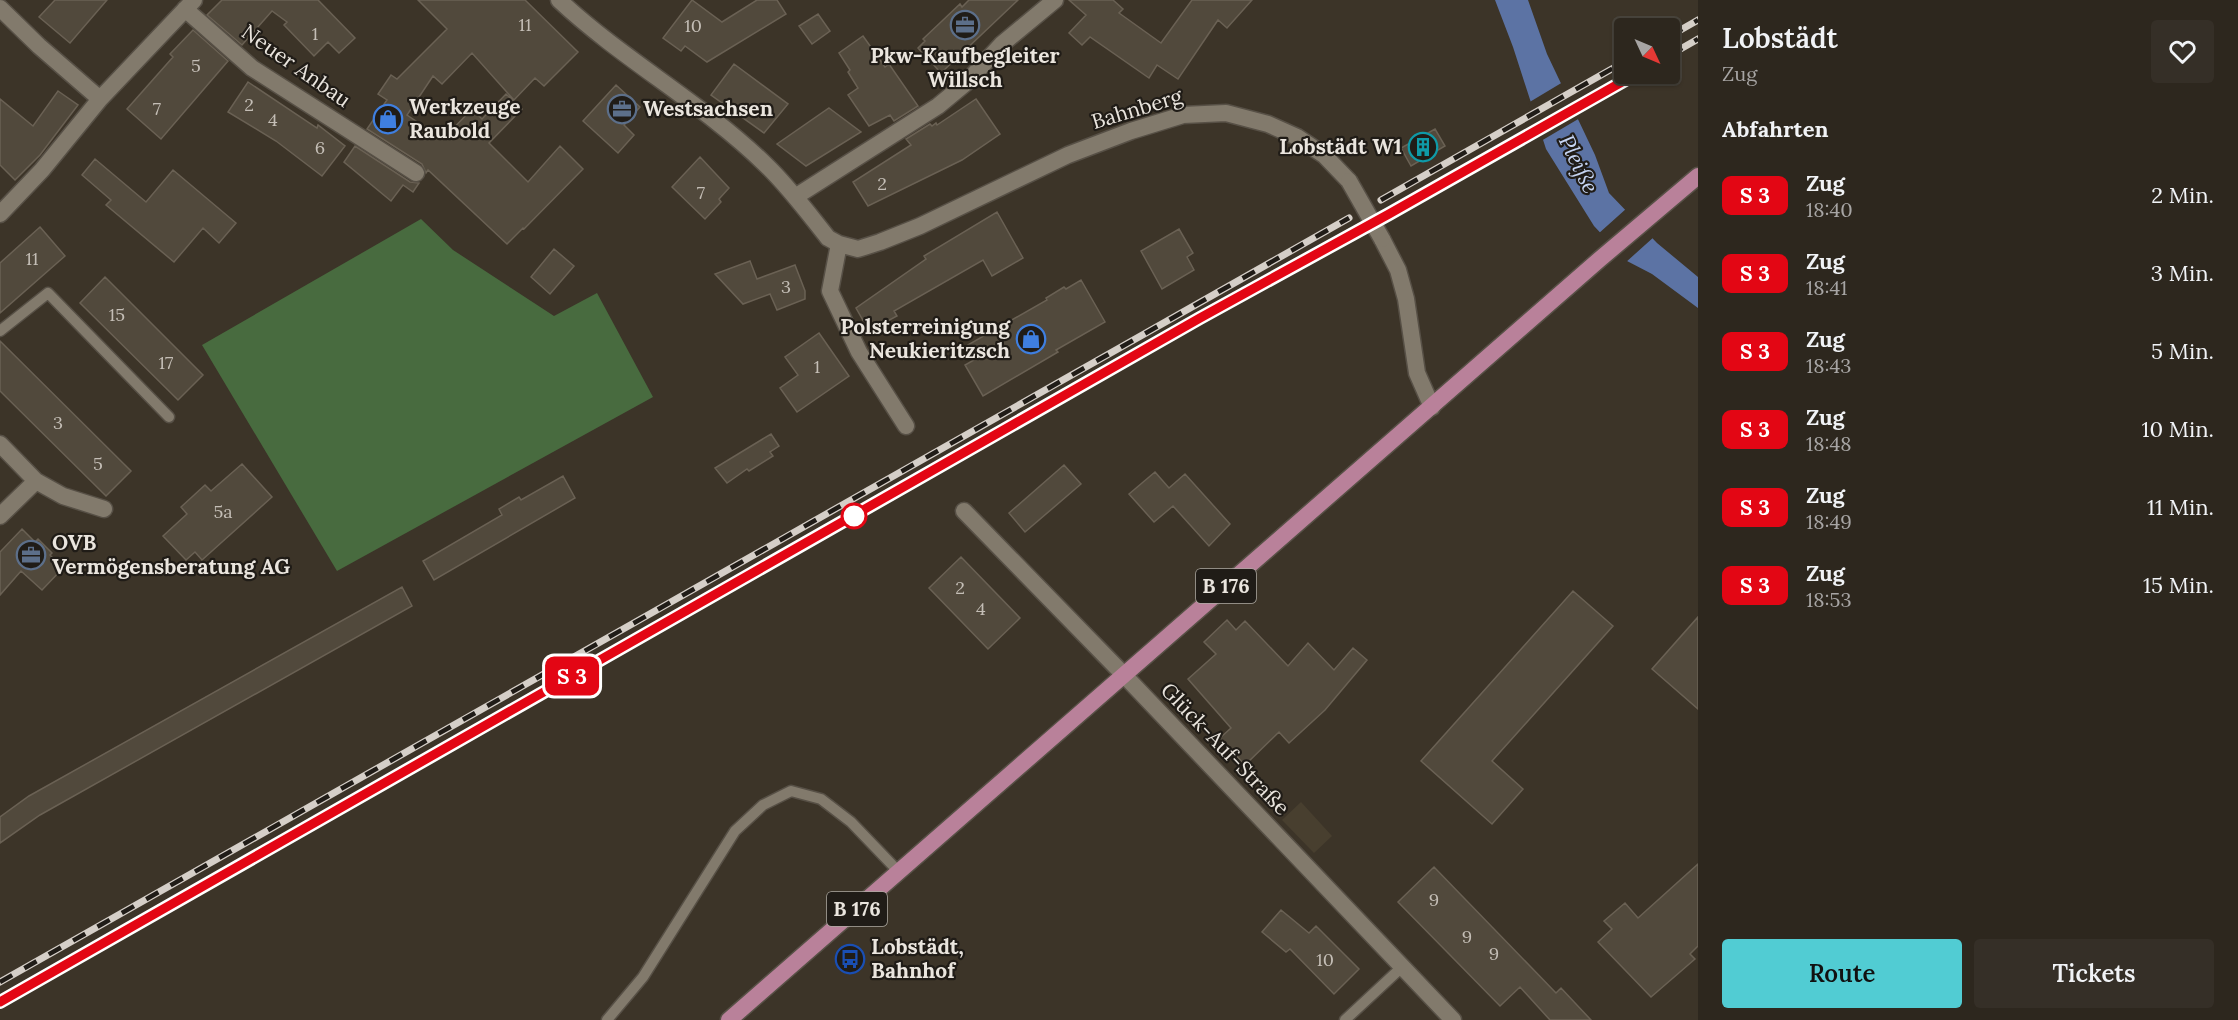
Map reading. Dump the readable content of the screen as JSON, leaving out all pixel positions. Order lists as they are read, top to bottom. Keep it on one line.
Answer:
{"streets":{"main road":["B 176"],"street":["Neuer Anbau","Bahnberg","Glück-Auf-Straße"]},"crossings":[["Bahnberg","B 176"],["B 176","Glück-Auf-Straße"]],"water":["Pleiße"],"places":{"office":["Pkw-Kaufbegleiter Willsch","Westsachsen","OVB Vermögensberatung AG"],"shop":["Werkzeuge Raubold","Polsterreinigung Neukieritzsch"],"building":["Lobstädt W1"],"bus stop":["Lobstädt, Bahnhof"]},"house_numbers":["11","10","1","5","2","7","4","6","2","7","11","3","15","17","1","3","5","5a","2","4","9","9","9","10"],"north":"bottom right","page":{"on_map":"S 3","heading":[["Lobstädt","Zug"],"Abfahrten"],"list":[{"mark":"S 3","name":"Zug","note":"18:40","value":"2 Min."},{"mark":"S 3","name":"Zug","note":"18:41","value":"3 Min."},{"mark":"S 3","name":"Zug","note":"18:43","value":"5 Min."},{"mark":"S 3","name":"Zug","note":"18:48","value":"10 Min."},{"mark":"S 3","name":"Zug","note":"18:49","value":"11 Min."},{"mark":"S 3","name":"Zug","note":"18:53","value":"15 Min."}],"buttons":["Route","Tickets"]}}
